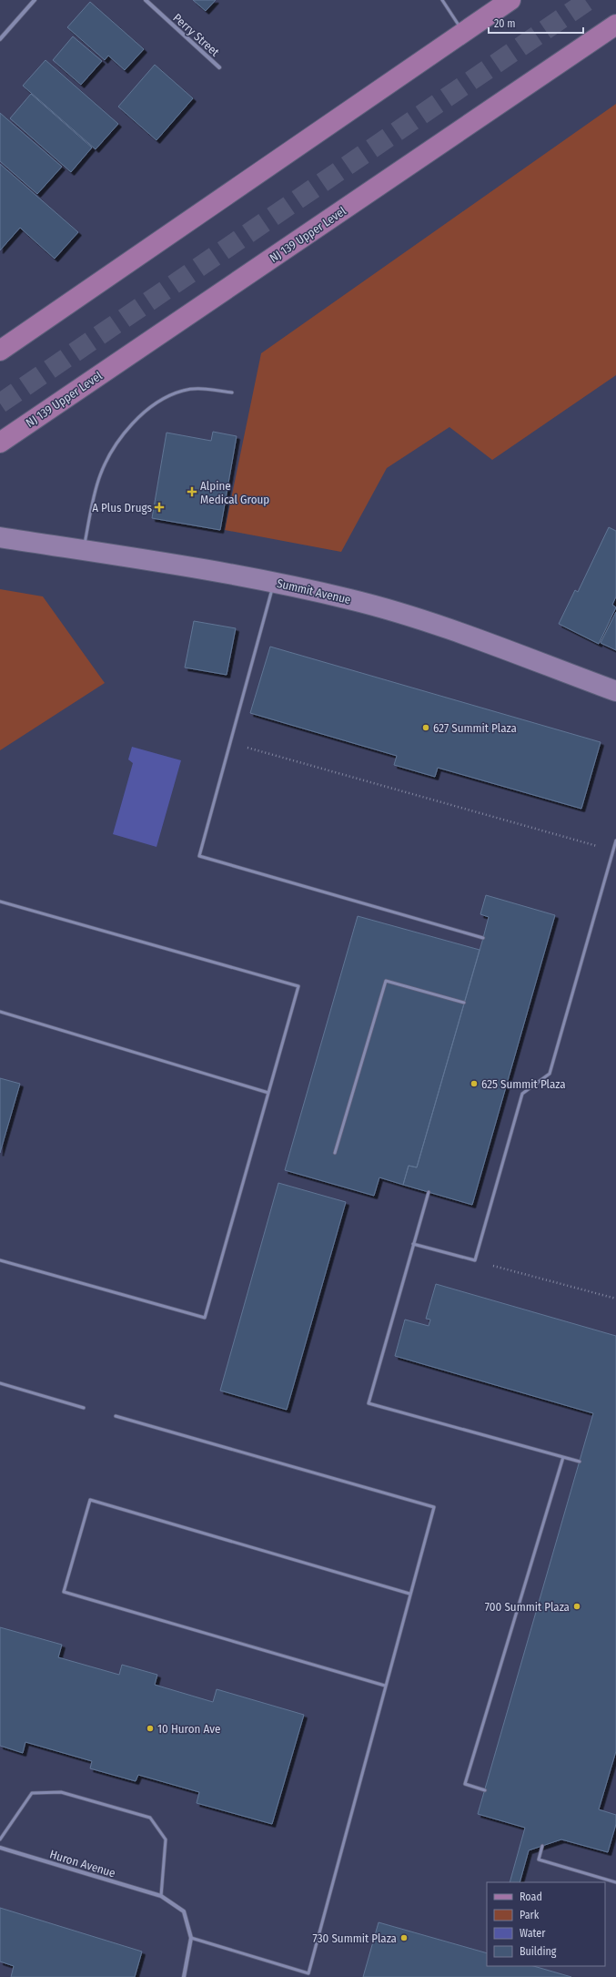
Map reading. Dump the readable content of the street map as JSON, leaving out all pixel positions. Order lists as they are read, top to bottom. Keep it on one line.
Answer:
{"streets":{"main road":["NJ 139 Upper Level","Summit Avenue"],"street":["Perry Street","Huron Avenue"]},"places":{"health":["Alpine Medical Group","A Plus Drugs"],"other":["627 Summit Plaza","625 Summit Plaza","700 Summit Plaza","10 Huron Ave","730 Summit Plaza"]},"legend":["Road","Park","Water","Building"],"scale_bar":"20 m"}
